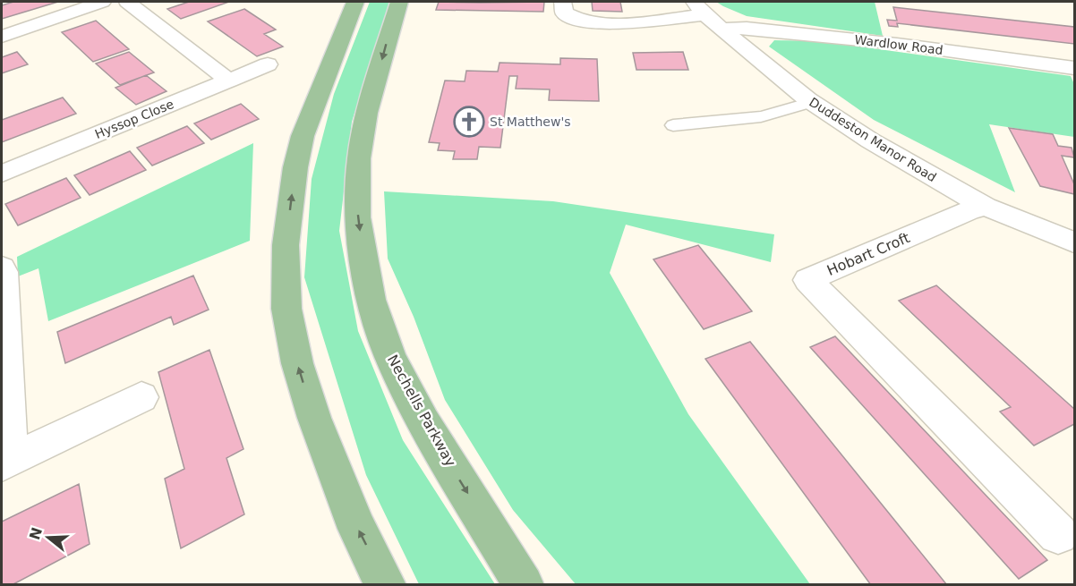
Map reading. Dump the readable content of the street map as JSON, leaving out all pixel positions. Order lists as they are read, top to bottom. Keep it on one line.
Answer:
{"streets":{"main road":["Nechells Parkway"],"street":["Wardlow Road","Hyssop Close","Duddeston Manor Road","Hobart Croft"]},"crossings":[["Wardlow Road","Duddeston Manor Road"],["Duddeston Manor Road","Hobart Croft"]],"places":{"church":["St Matthew's"]},"north":"left"}
